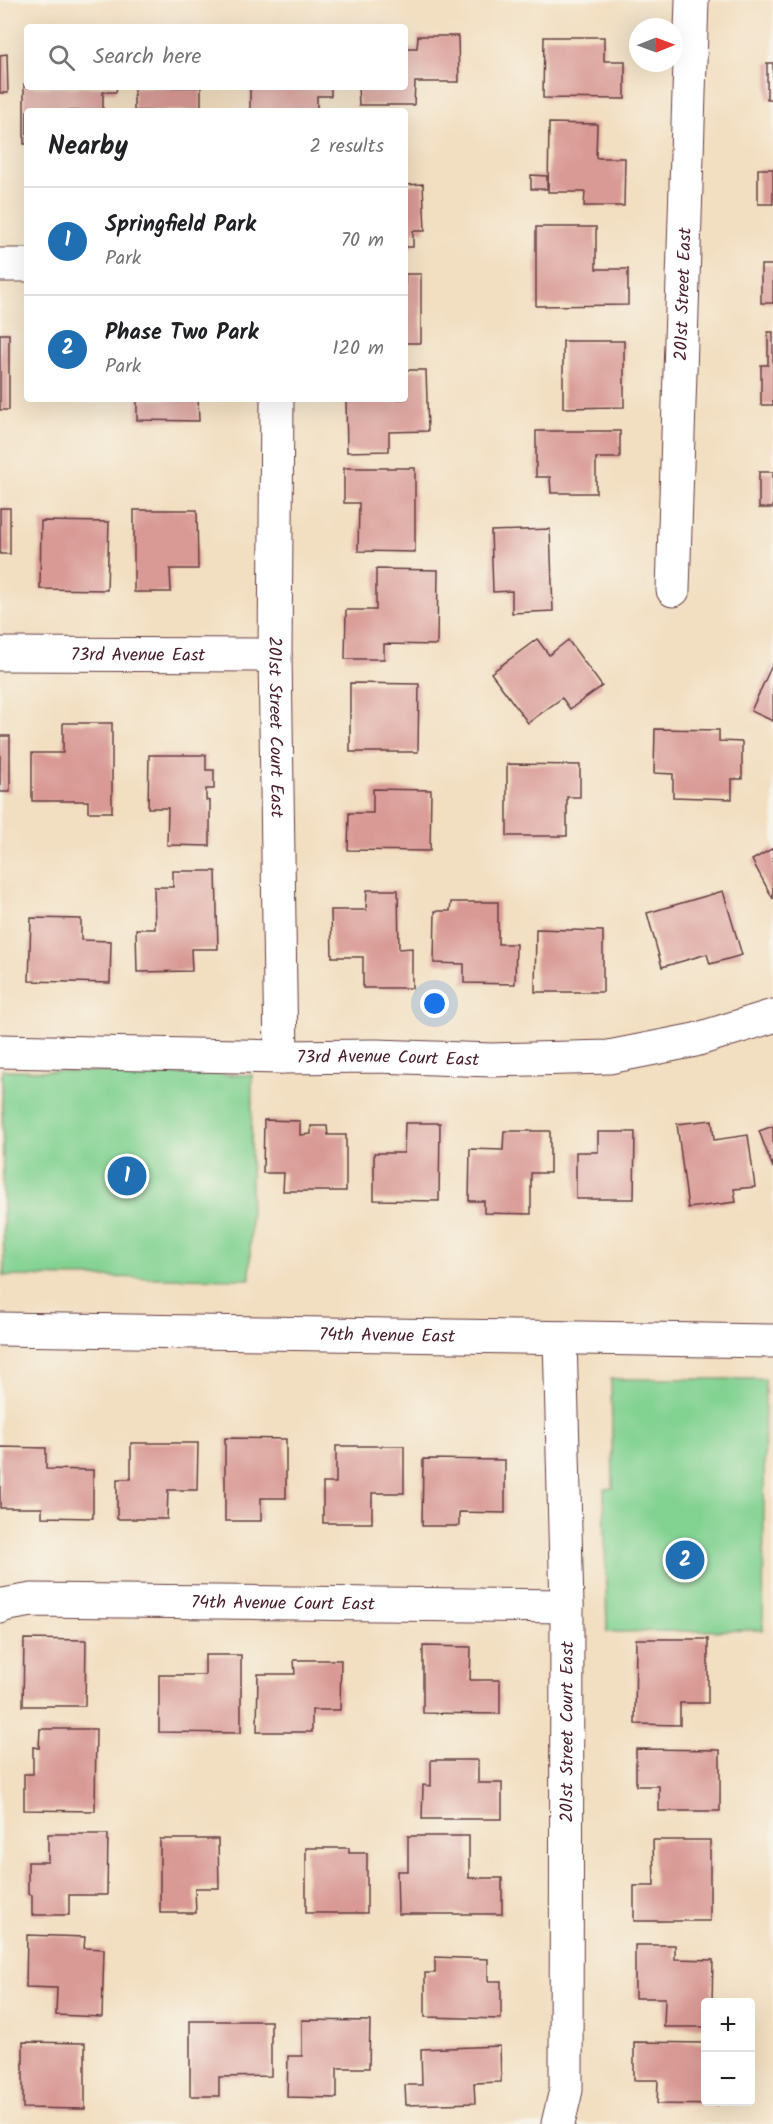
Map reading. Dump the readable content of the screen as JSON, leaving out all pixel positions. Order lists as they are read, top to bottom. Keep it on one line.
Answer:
{"streets":{"street":["201st Street East","73rd Avenue East","201st Street Court East","73rd Avenue Court East","74th Avenue East","74th Avenue Court East"]},"crossings":[["73rd Avenue East","201st Street Court East"],["201st Street Court East","73rd Avenue Court East"],["201st Street Court East","74th Avenue East"],["201st Street Court East","74th Avenue Court East"]],"north":"right","page":{"search":"Search here","heading":["Nearby","2 results"],"list":[{"mark":"1","name":"Springfield Park","note":"Park","value":"70 m"},{"mark":"2","name":"Phase Two Park","note":"Park","value":"120 m"}],"pins":["1","2"],"map_buttons":["+","−"]}}
